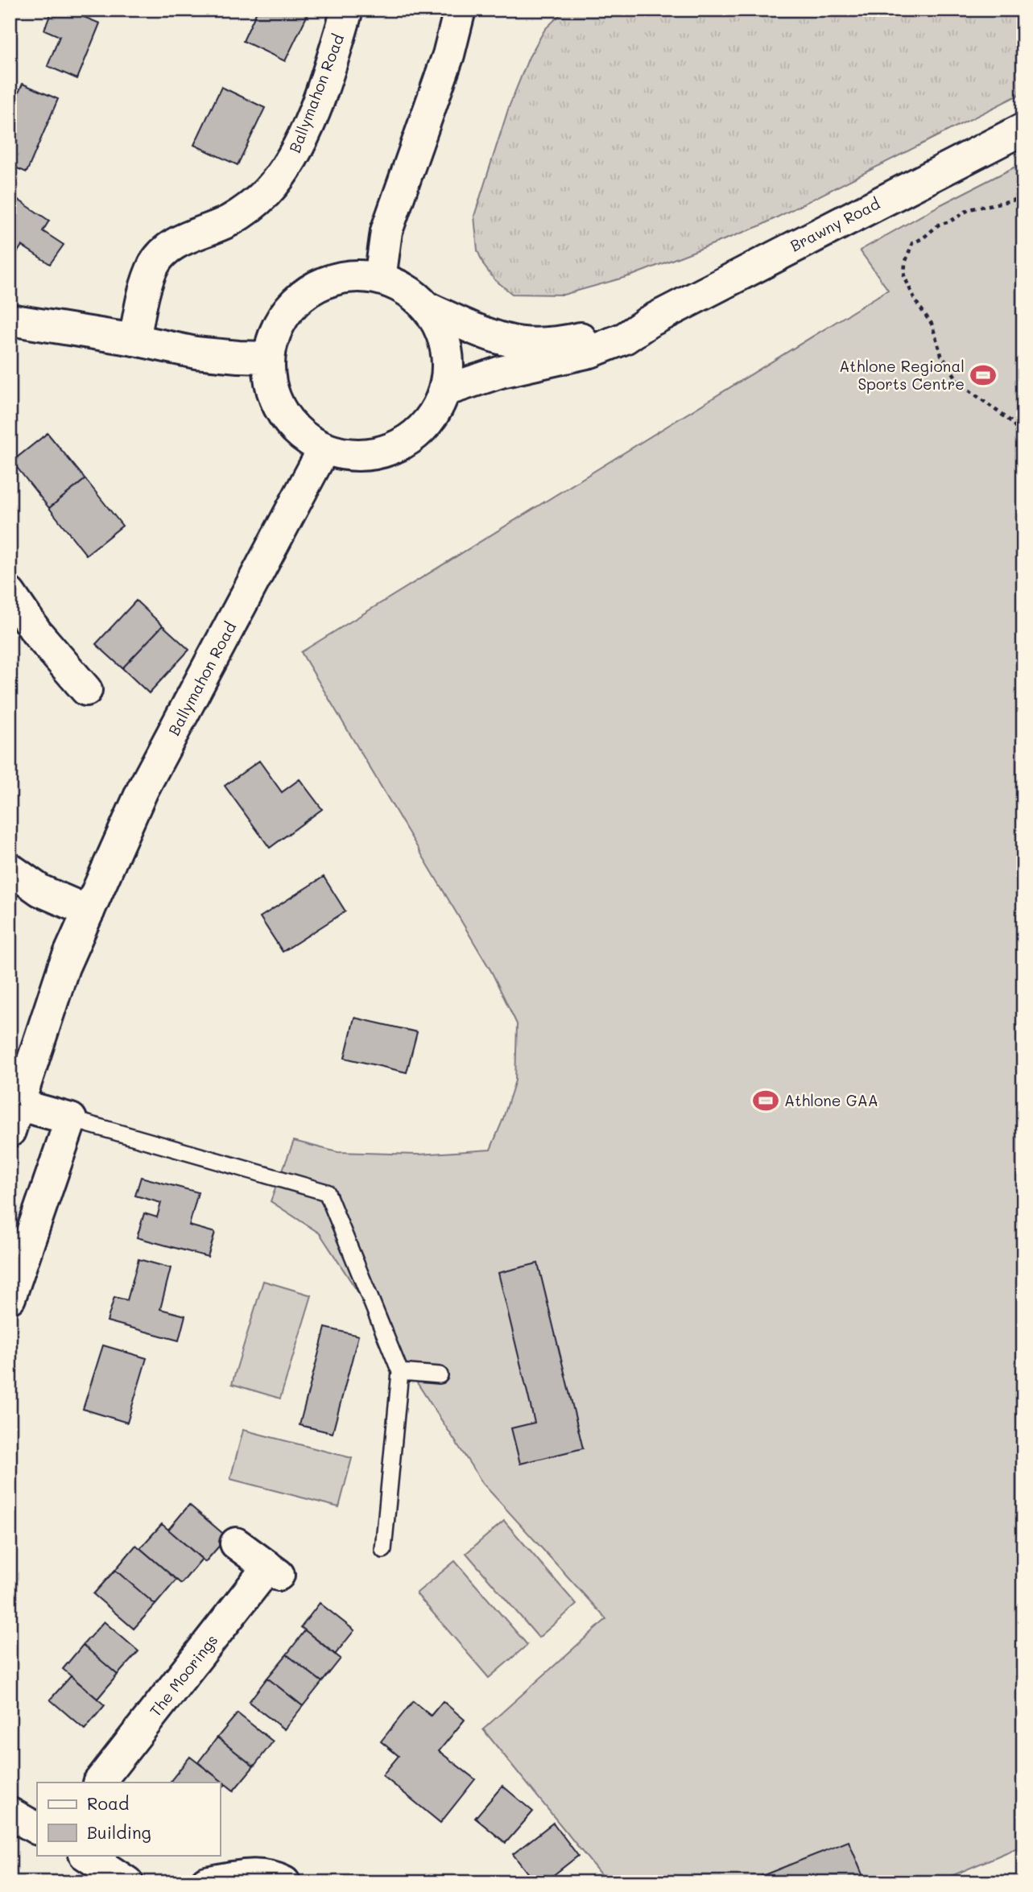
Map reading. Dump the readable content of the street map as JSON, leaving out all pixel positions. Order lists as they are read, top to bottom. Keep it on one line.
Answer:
{"streets":{"street":["Ballymahon Road","Brawny Road","The Moorings"]},"crossings":[["Ballymahon Road","Brawny Road"]],"places":{"sports":["Athlone Regional Sports Centre","Athlone GAA"]},"legend":["Road","Building"]}
